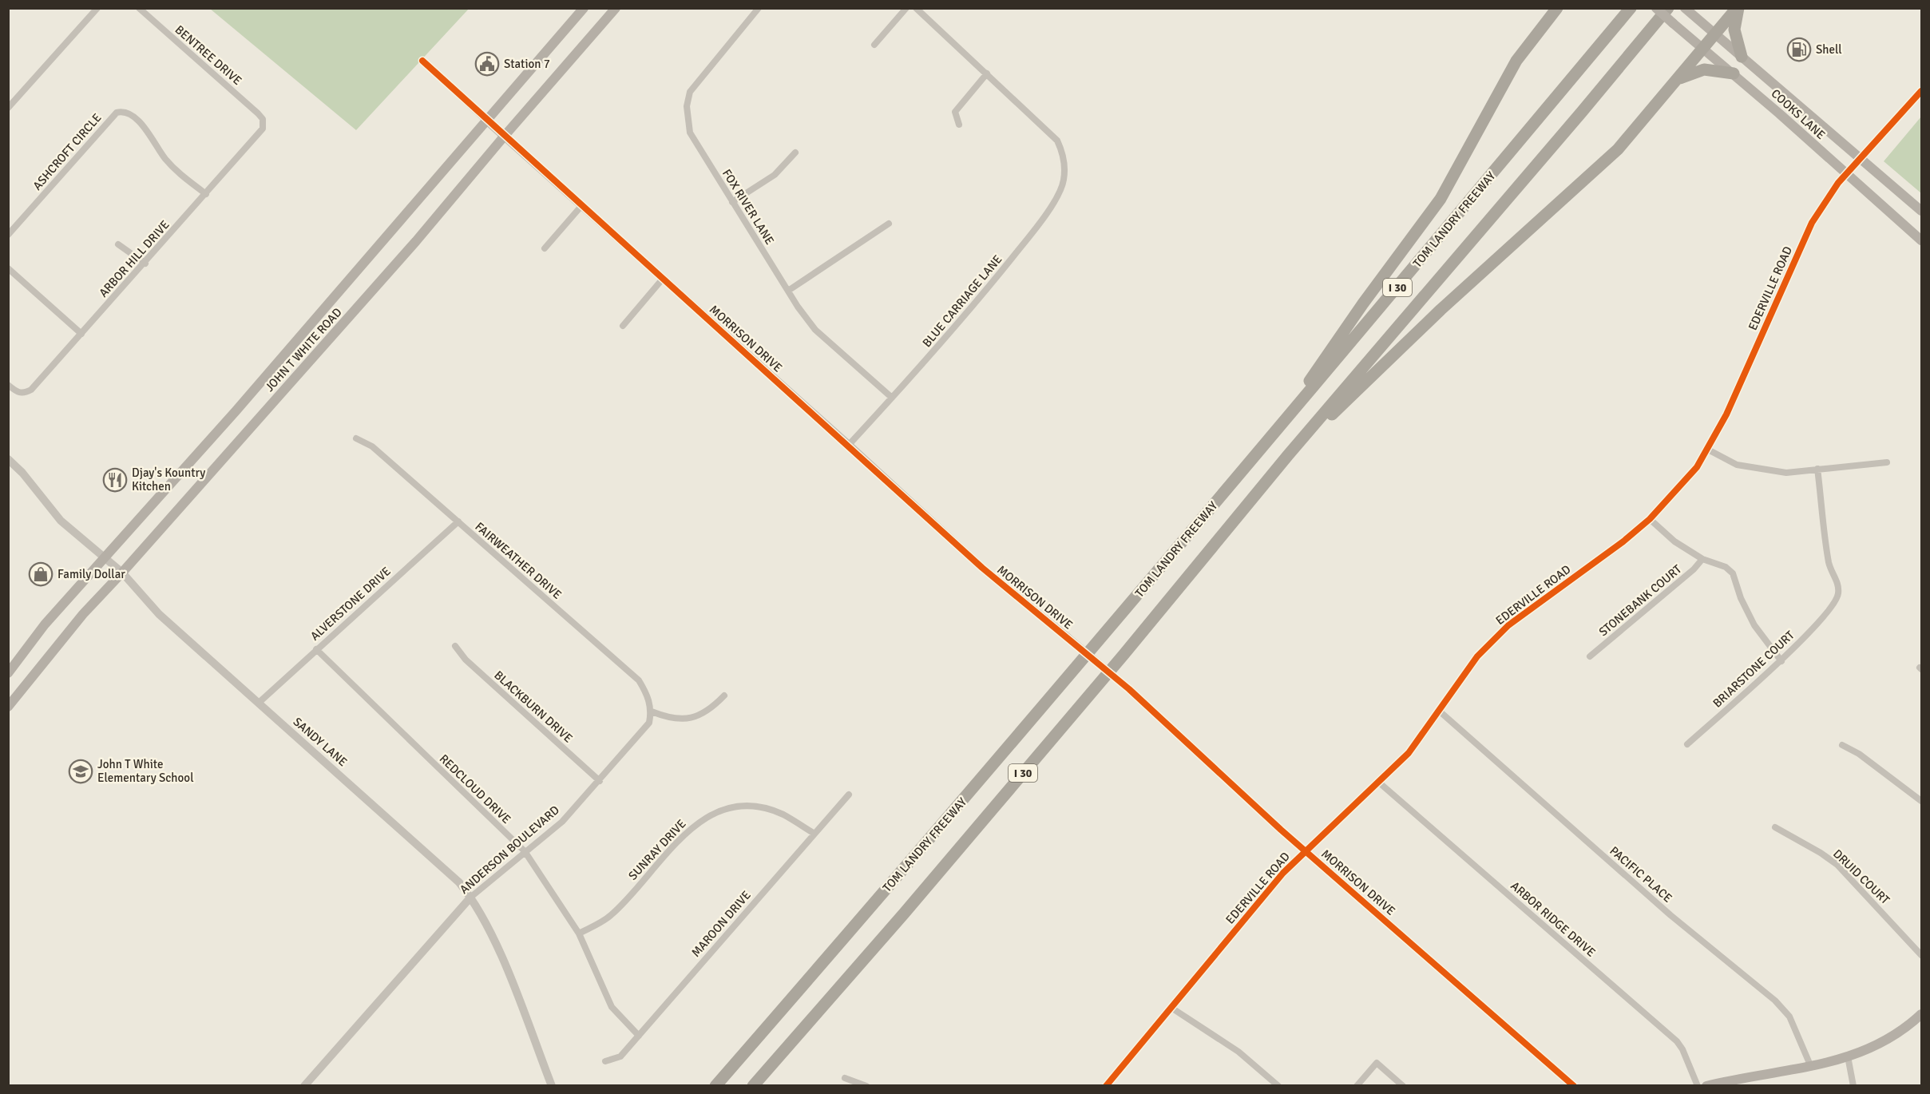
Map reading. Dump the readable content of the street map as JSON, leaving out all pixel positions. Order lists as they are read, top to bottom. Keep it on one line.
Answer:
{"streets":{"highway":["TOM LANDRY FREEWAY","I 30"],"main road":["COOKS LANE","JOHN T WHITE ROAD"],"street":["BENTREE DRIVE","ASHCROFT CIRCLE","FOX RIVER LANE","ARBOR HILL DRIVE","EDERVILLE ROAD","BLUE CARRIAGE LANE","MORRISON DRIVE","FAIRWEATHER DRIVE","STONEBANK COURT","ALVERSTONE DRIVE","BRIARSTONE COURT","BLACKBURN DRIVE","SANDY LANE","REDCLOUD DRIVE","ANDERSON BOULEVARD","SUNRAY DRIVE","PACIFIC PLACE","DRUID COURT","ARBOR RIDGE DRIVE","MAROON DRIVE"]},"crossings":[["BENTREE DRIVE","ARBOR HILL DRIVE"],["COOKS LANE","EDERVILLE ROAD"],["ASHCROFT CIRCLE","ARBOR HILL DRIVE"],["FOX RIVER LANE","BLUE CARRIAGE LANE"],["EDERVILLE ROAD","MORRISON DRIVE"],["EDERVILLE ROAD","PACIFIC PLACE"],["EDERVILLE ROAD","ARBOR RIDGE DRIVE"],["BLUE CARRIAGE LANE","MORRISON DRIVE"],["MORRISON DRIVE","JOHN T WHITE ROAD"],["JOHN T WHITE ROAD","SANDY LANE"],["FAIRWEATHER DRIVE","ALVERSTONE DRIVE"],["FAIRWEATHER DRIVE","ANDERSON BOULEVARD"],["ALVERSTONE DRIVE","SANDY LANE"],["ALVERSTONE DRIVE","REDCLOUD DRIVE"],["BLACKBURN DRIVE","ANDERSON BOULEVARD"],["SANDY LANE","ANDERSON BOULEVARD"],["REDCLOUD DRIVE","ANDERSON BOULEVARD"],["REDCLOUD DRIVE","SUNRAY DRIVE"],["REDCLOUD DRIVE","MAROON DRIVE"],["SUNRAY DRIVE","MAROON DRIVE"]],"places":{"fuel station":["Shell"],"public building":["Station 7"],"restaurant":["Djay's Kountry Kitchen"],"shop":["Family Dollar"],"school or university":["John T White Elementary School"]}}
